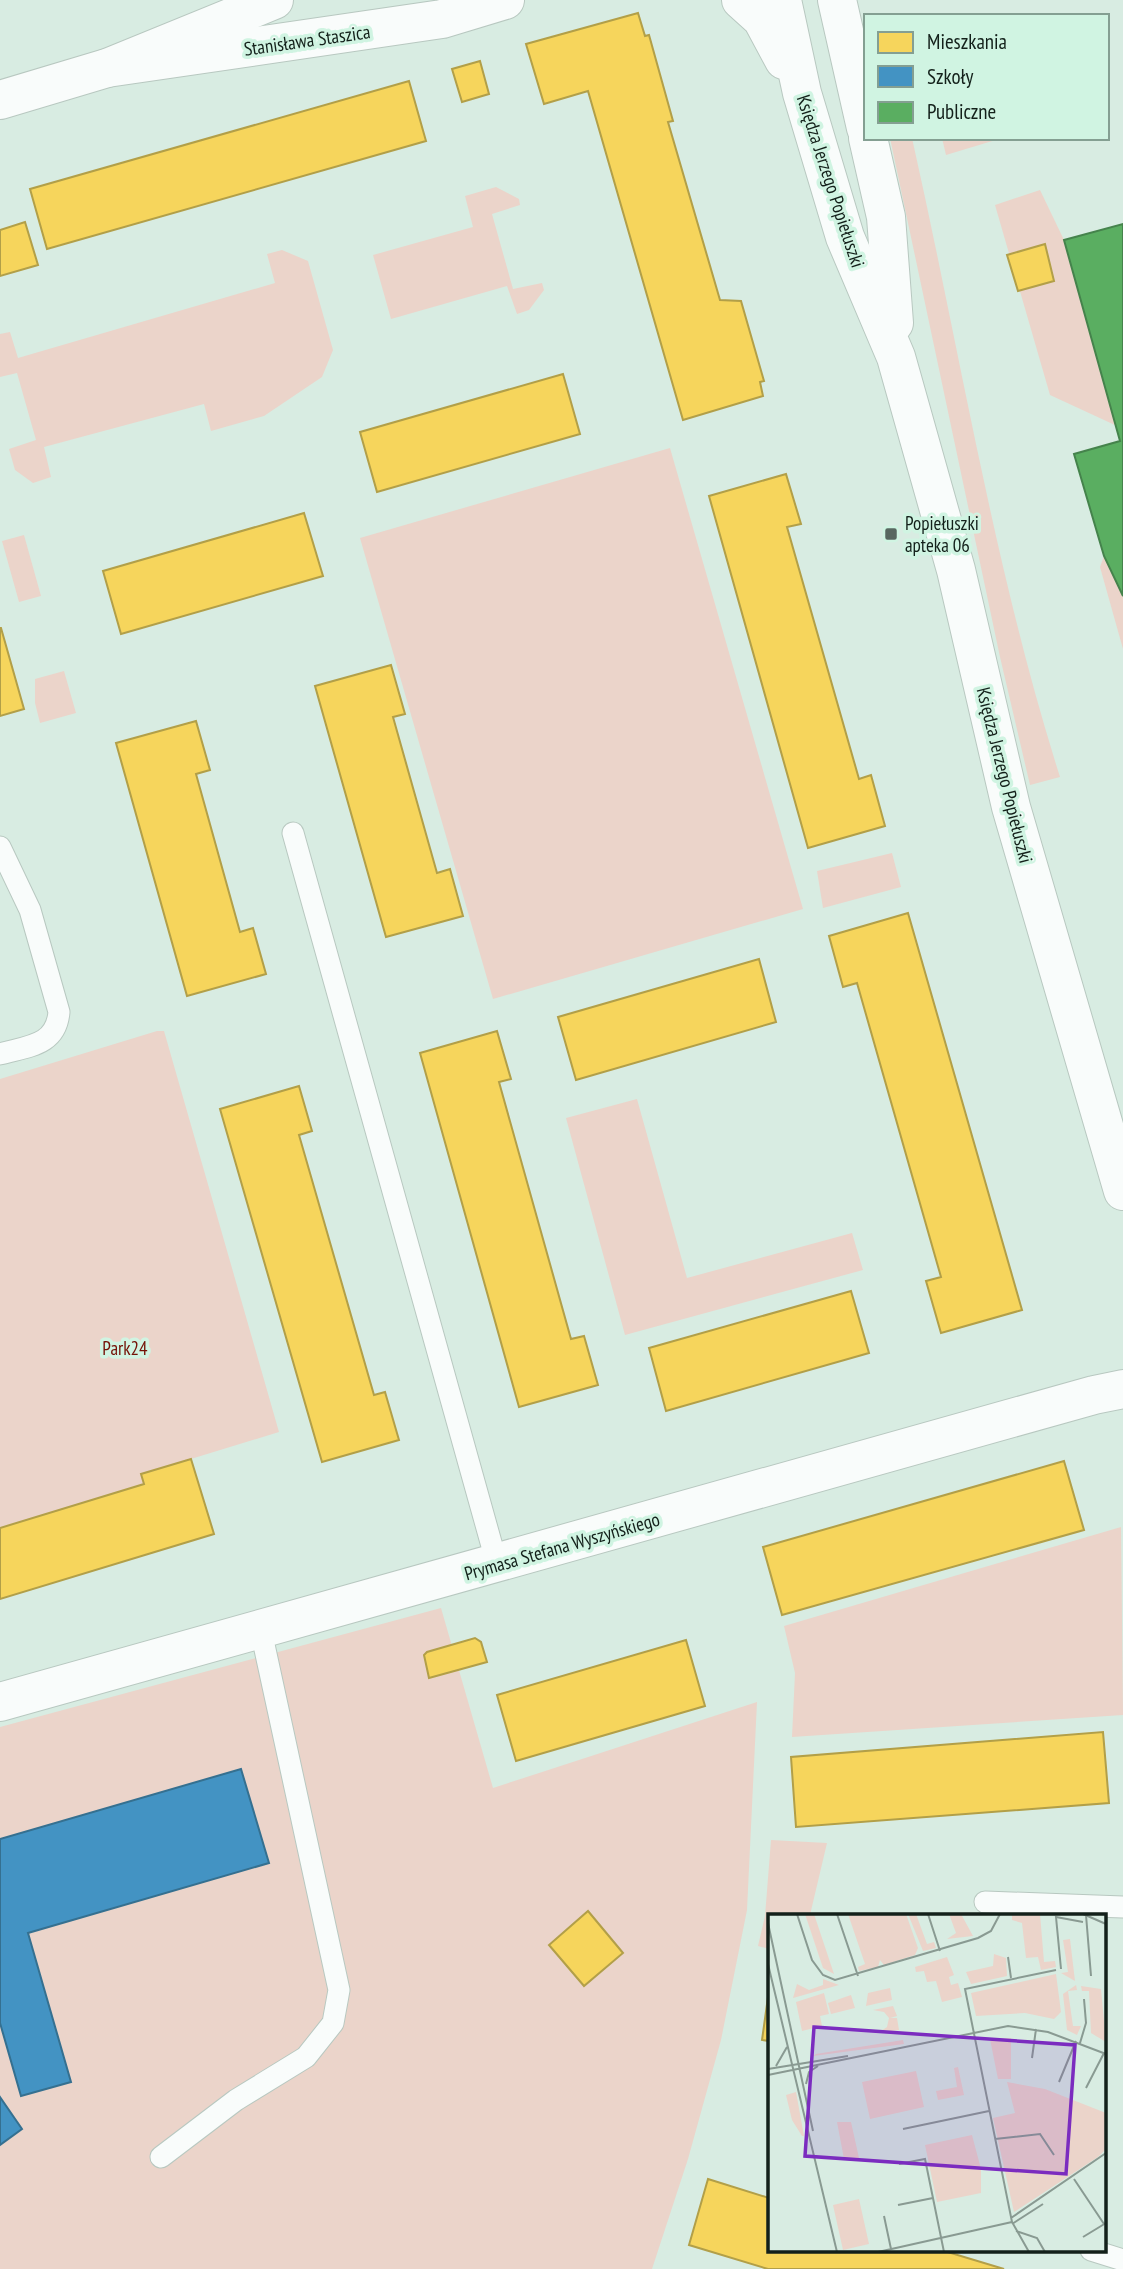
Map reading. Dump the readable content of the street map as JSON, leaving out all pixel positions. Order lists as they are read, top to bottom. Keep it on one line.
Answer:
{"streets":{"street":["Stanisława Staszica","Księdza Jerzego Popiełuszki","Prymasa Stefana Wyszyńskiego"]},"parks":["Park24"],"places":{"transit":["Popiełuszki apteka 06"]},"legend":["Mieszkania","Szkoły","Publiczne"]}
